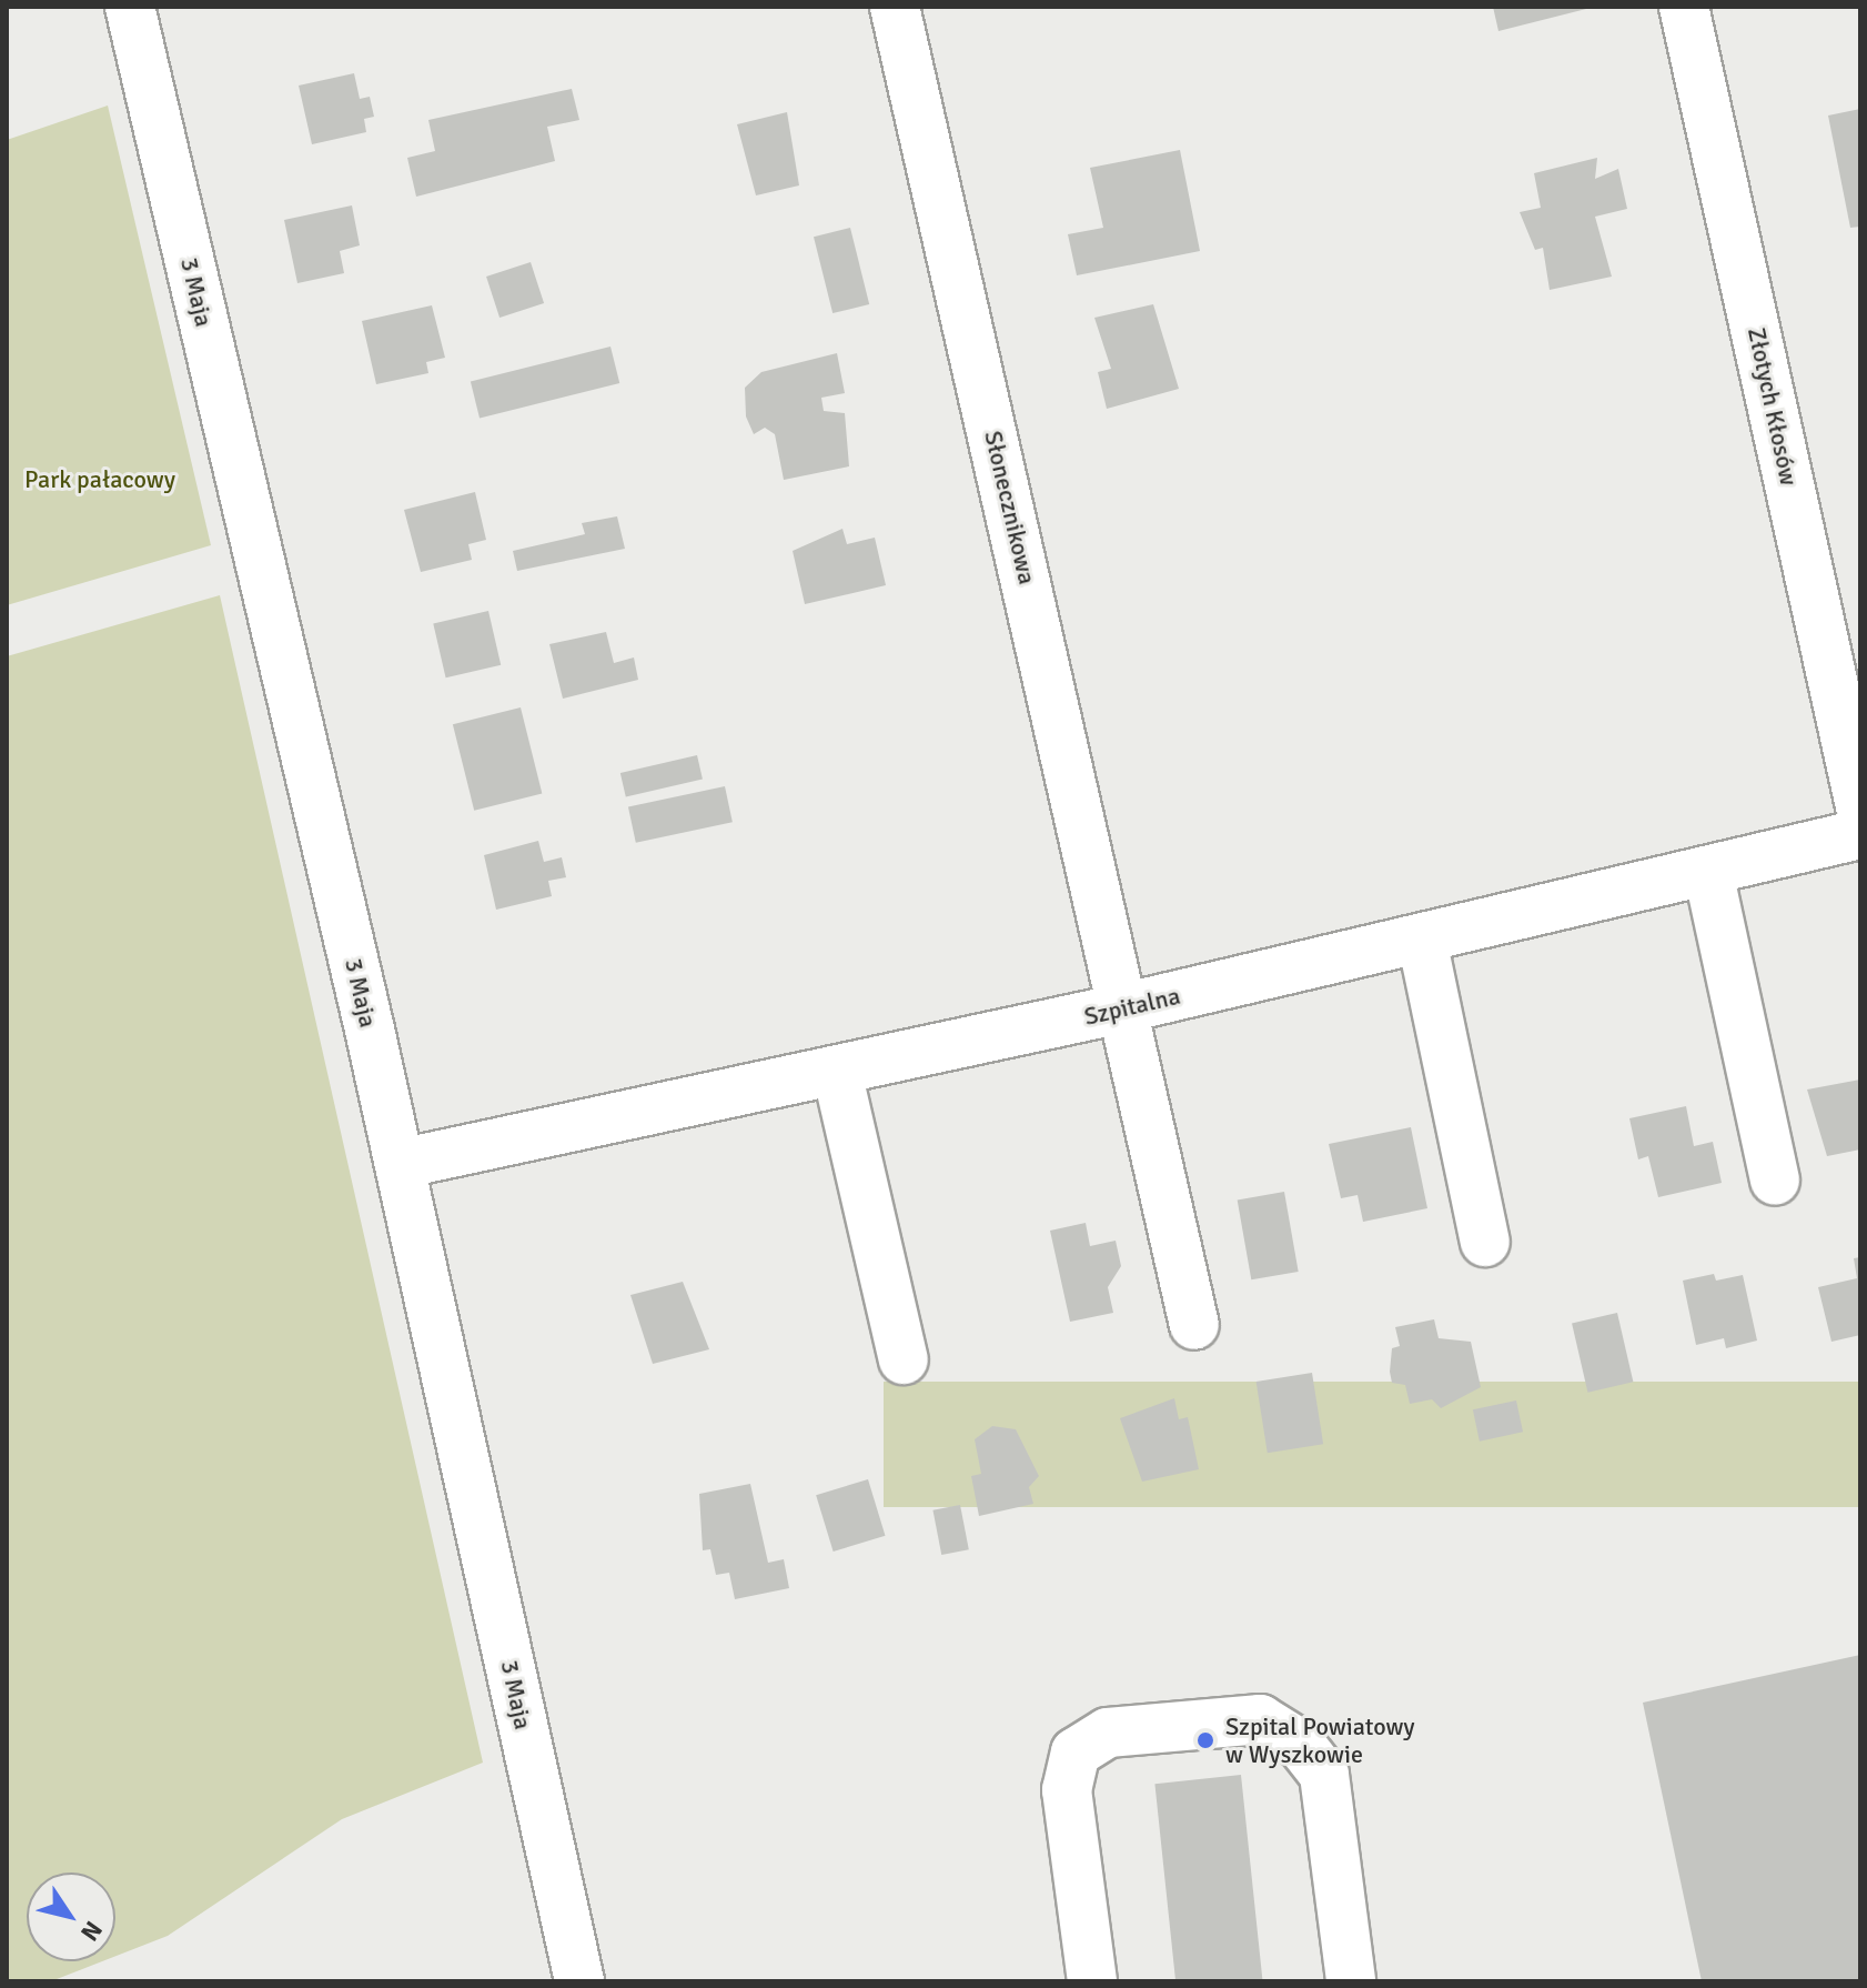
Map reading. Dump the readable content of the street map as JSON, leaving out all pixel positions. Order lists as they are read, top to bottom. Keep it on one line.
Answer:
{"streets":{"street":["3 Maja","Złotych Kłosów","Słonecznikowa","Szpitalna"]},"crossings":[["3 Maja","Szpitalna"],["Słonecznikowa","Szpitalna"]],"parks":["Park pałacowy"],"places":["Szpital Powiatowy w Wyszkowie"],"north":"bottom right"}
